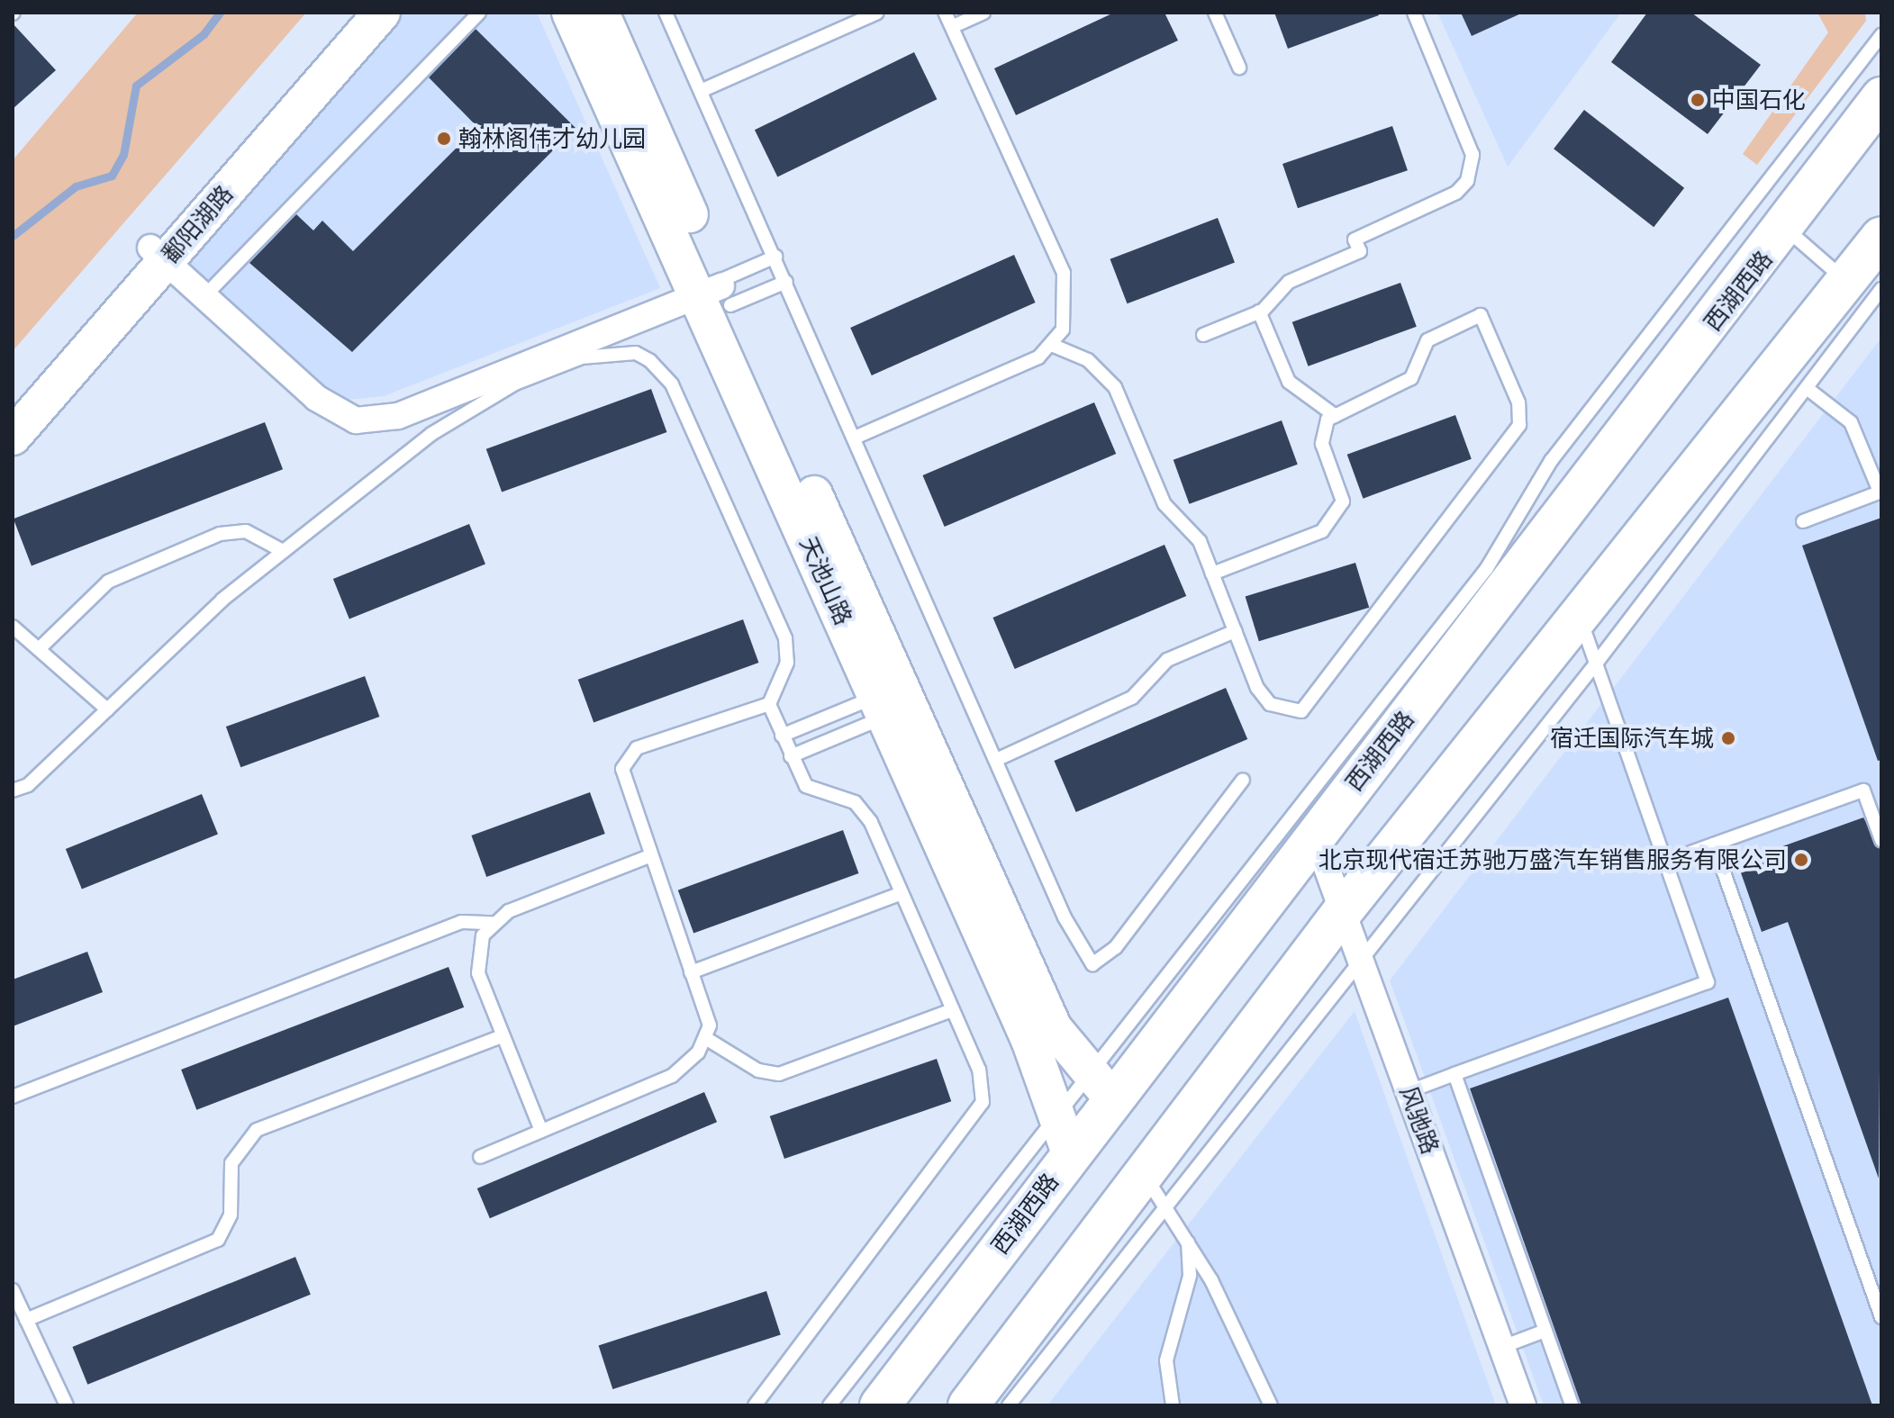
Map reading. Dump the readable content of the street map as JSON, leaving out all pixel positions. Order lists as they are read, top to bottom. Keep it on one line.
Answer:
{"streets":{"main road":["西湖西路"],"street":["鄱阳湖路","天池山路","风驰路"]},"crossings":[["西湖西路","天池山路"],["西湖西路","风驰路"]],"places":["中国石化","翰林阁伟才幼儿园","宿迁国际汽车城","北京现代宿迁苏驰万盛汽车销售服务有限公司"]}
